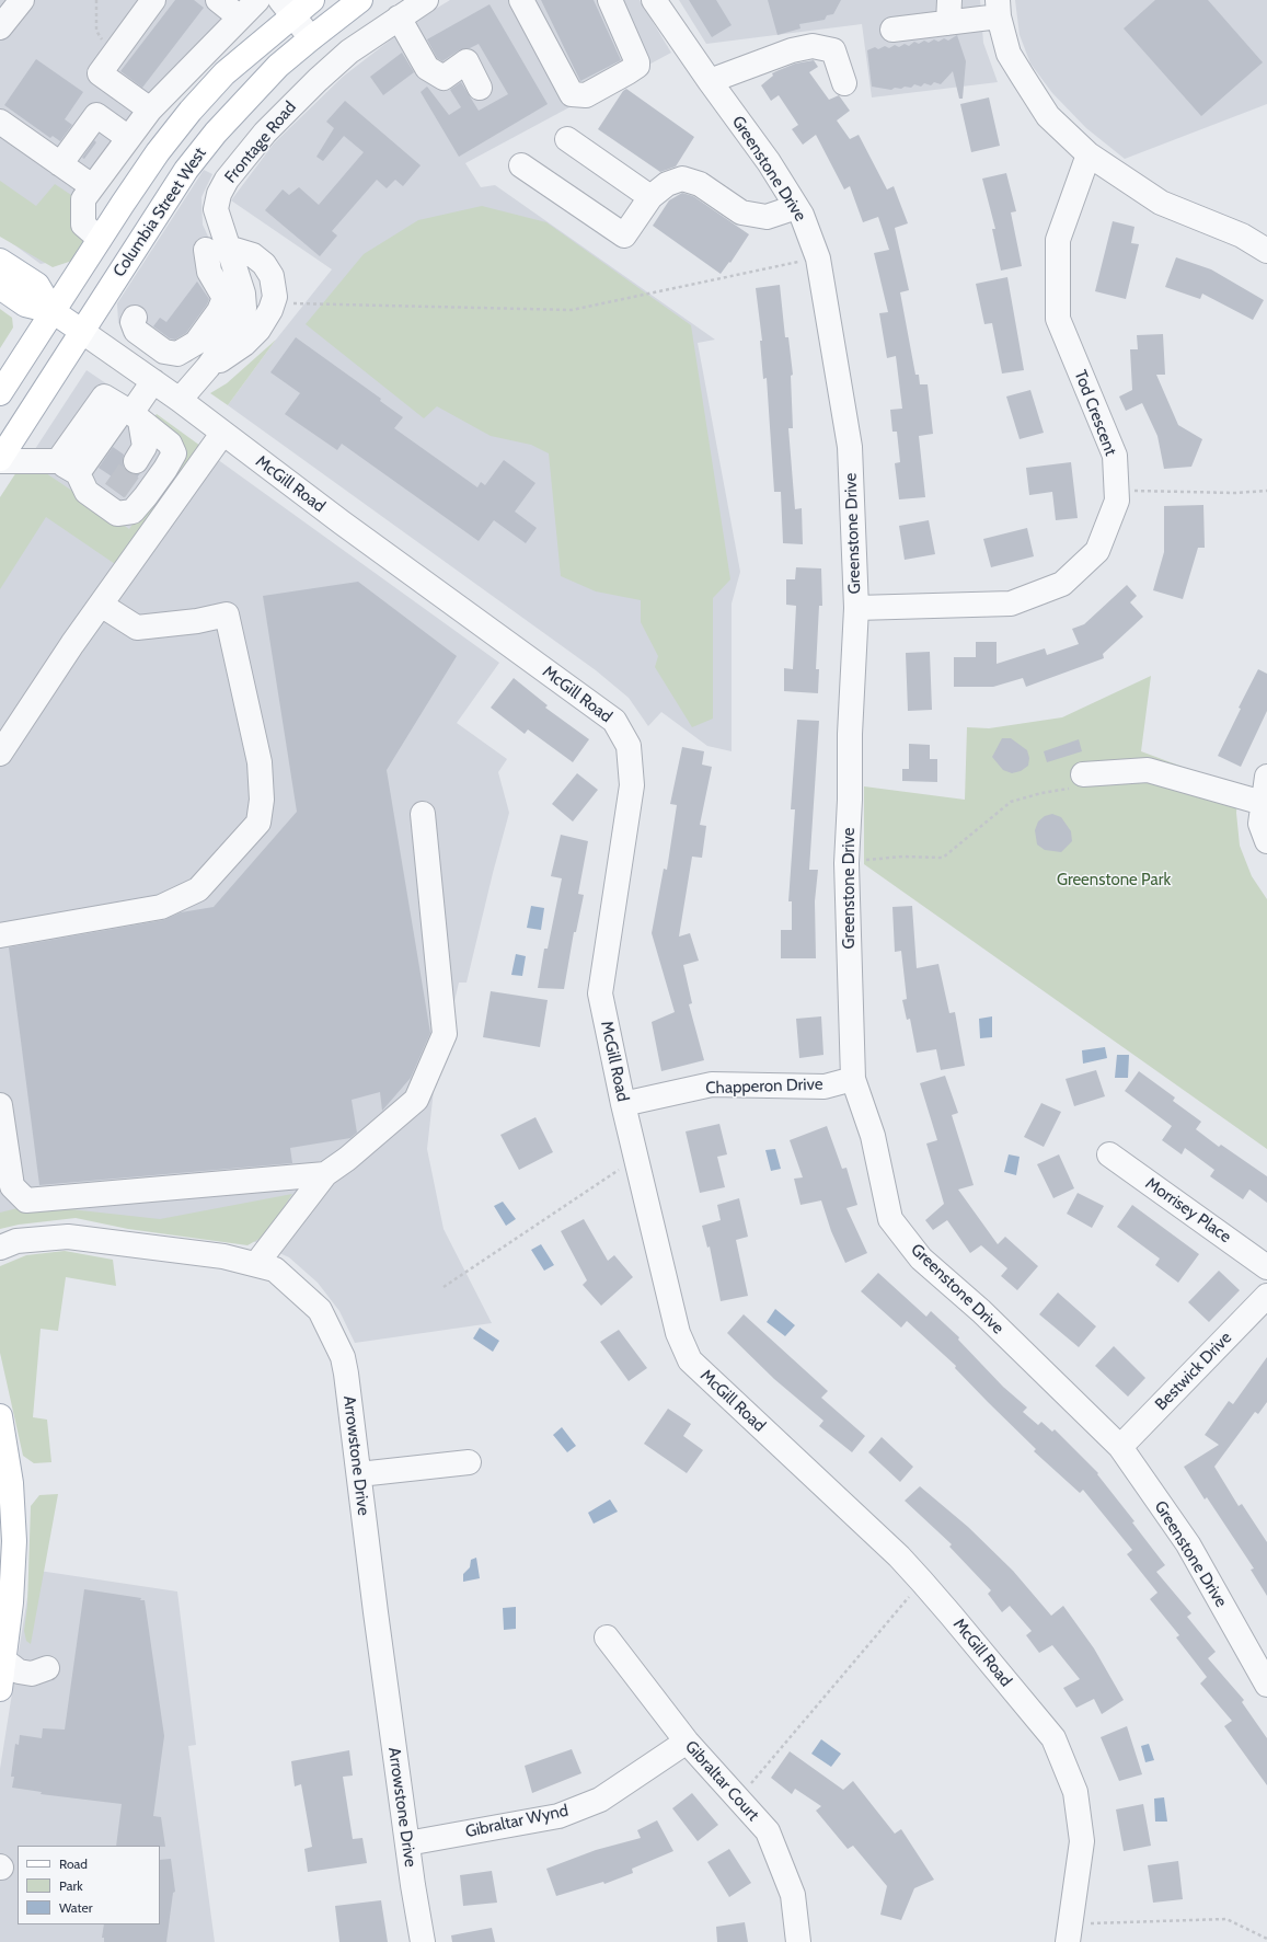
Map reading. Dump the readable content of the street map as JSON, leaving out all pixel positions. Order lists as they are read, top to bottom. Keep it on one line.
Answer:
{"streets":{"main road":["Columbia Street West","McGill Road"],"street":["Frontage Road","Greenstone Drive","Tod Crescent","Chapperon Drive","Morrisey Place","Bestwick Drive","Arrowstone Drive","Gibraltar Court","Gibraltar Wynd"]},"crossings":[["Frontage Road","McGill Road"],["Greenstone Drive","Tod Crescent"],["Greenstone Drive","Chapperon Drive"],["Greenstone Drive","Bestwick Drive"],["Columbia Street West","McGill Road"],["McGill Road","Chapperon Drive"],["Arrowstone Drive","Gibraltar Wynd"],["Gibraltar Court","Gibraltar Wynd"]],"parks":["Greenstone Park"],"legend":["Road","Park","Water"]}
